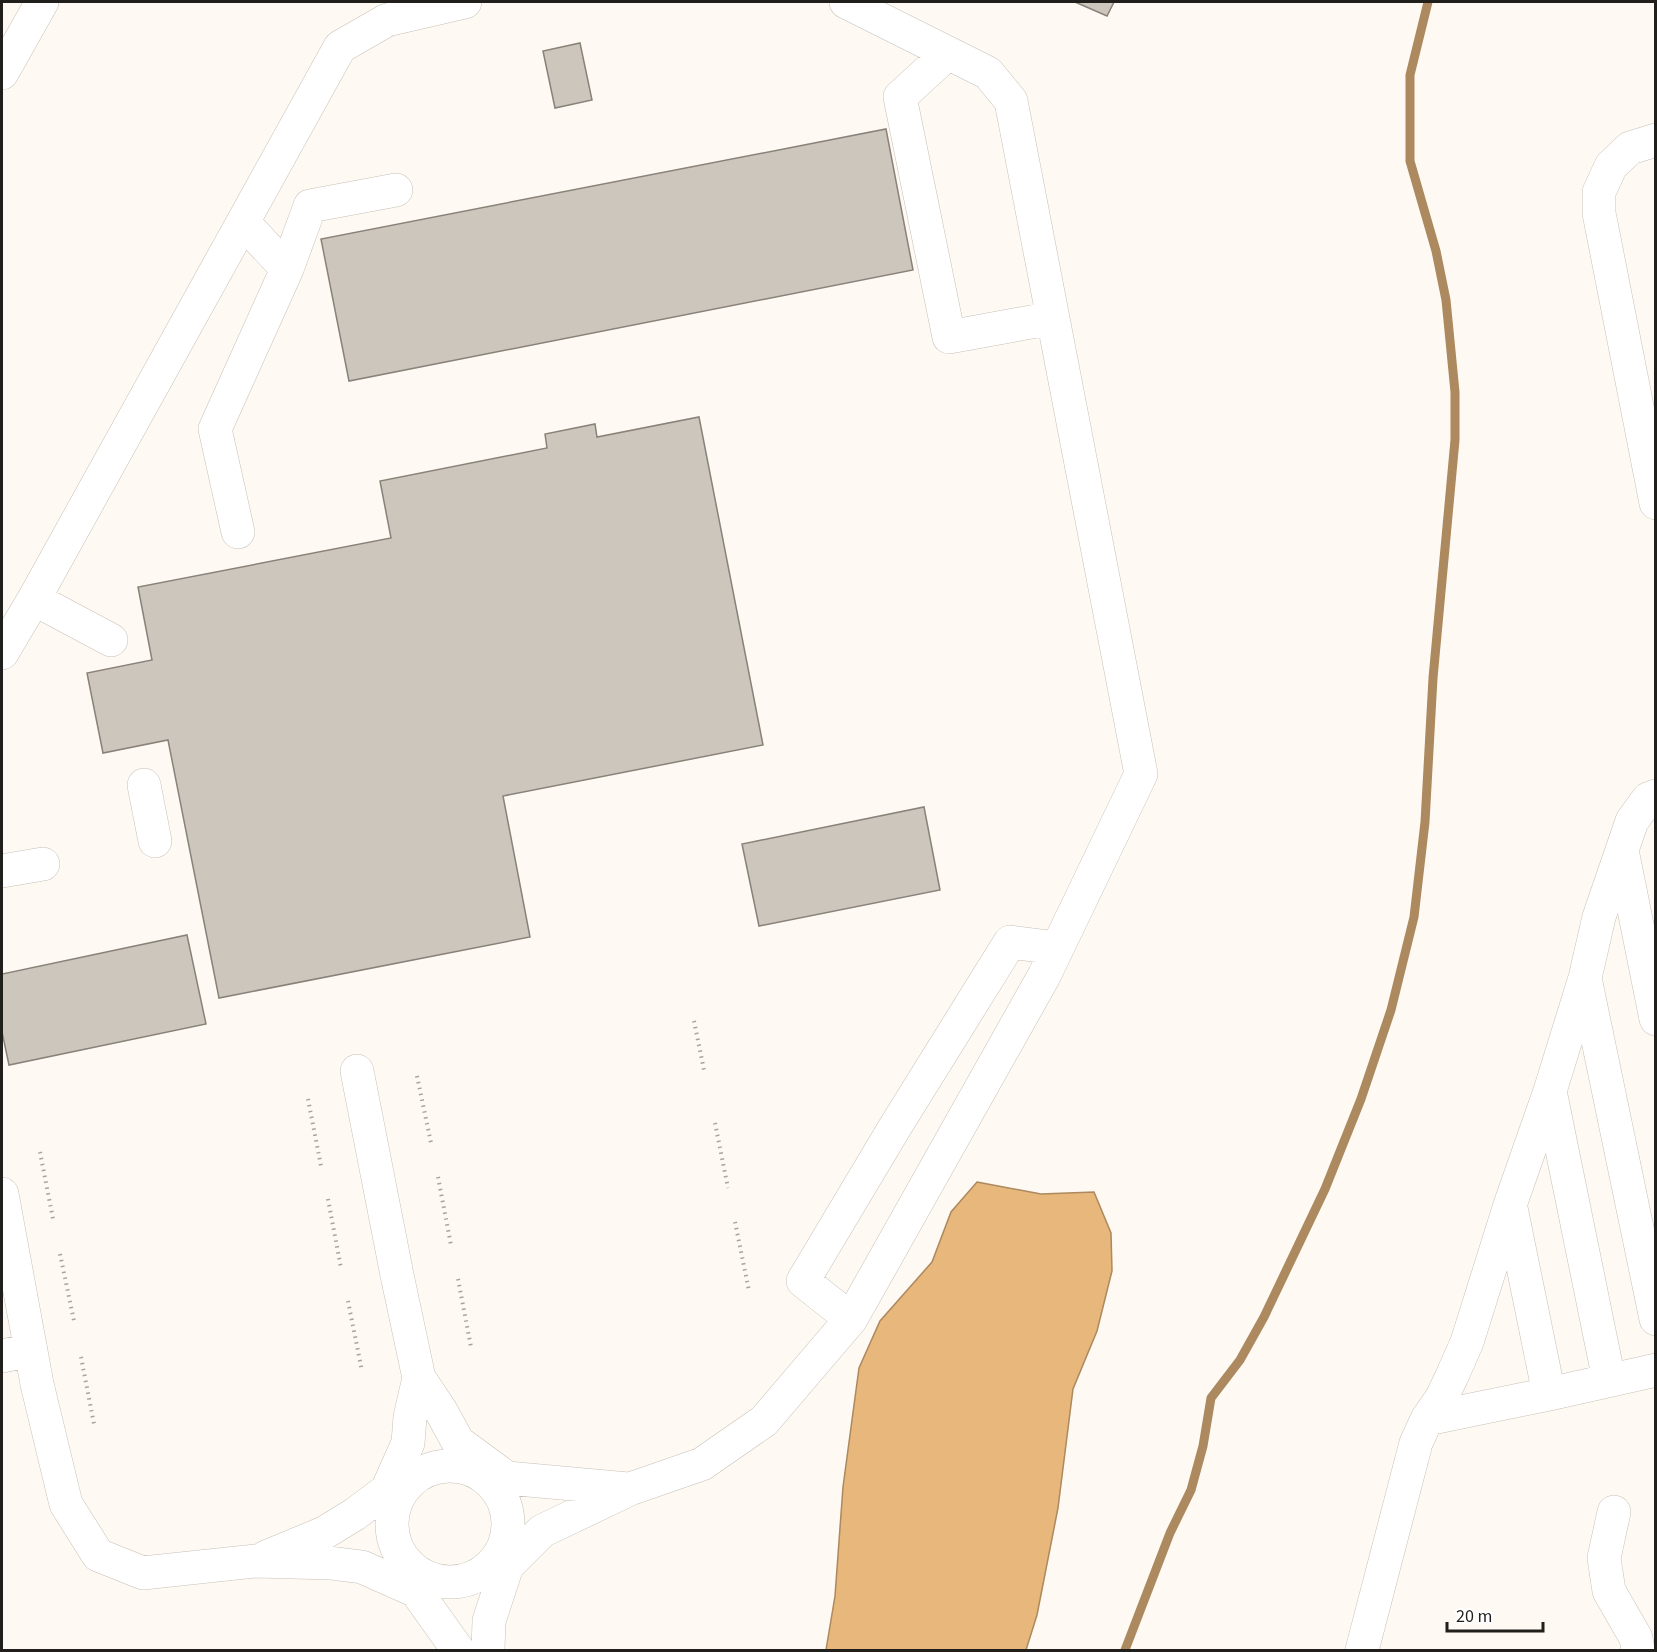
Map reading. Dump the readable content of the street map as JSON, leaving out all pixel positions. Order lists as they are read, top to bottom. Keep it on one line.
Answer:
{"scale_bar":"20 m"}
